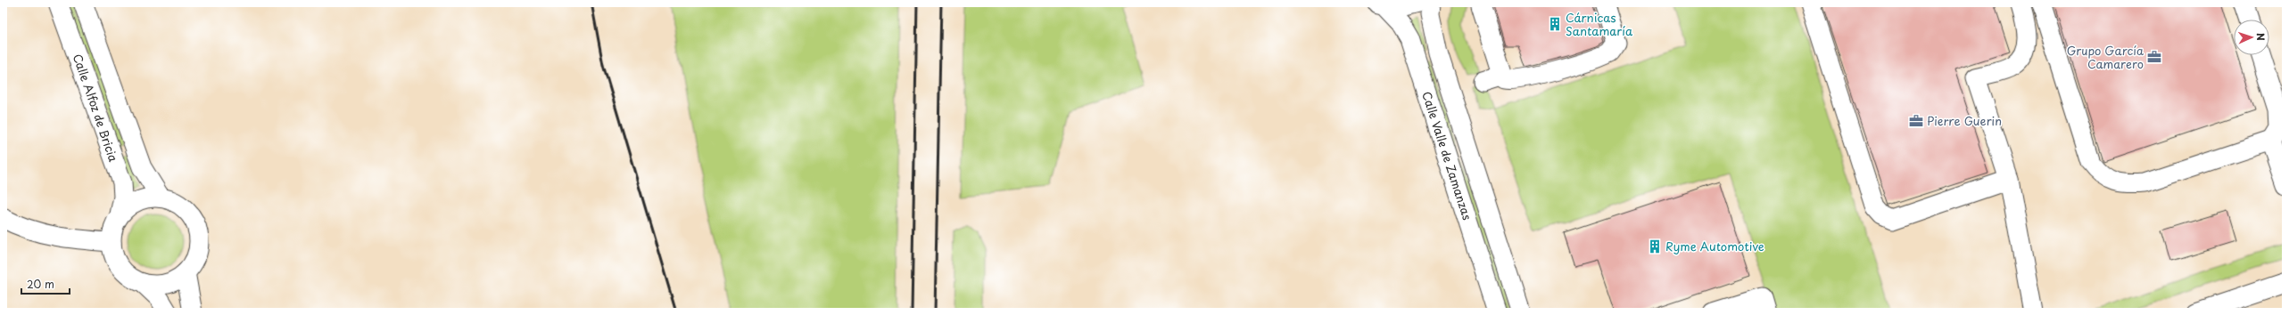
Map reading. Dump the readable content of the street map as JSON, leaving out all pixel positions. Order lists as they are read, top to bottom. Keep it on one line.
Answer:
{"streets":{"street":["Calle Alfoz de Bricia","Calle Valle de Zamanzas"]},"places":{"building":["Cárnicas Santamaría","Ryme Automotive"],"office":["Grupo García Camarero","Pierre Guerin"]},"scale_bar":"20 m","north":"right"}
